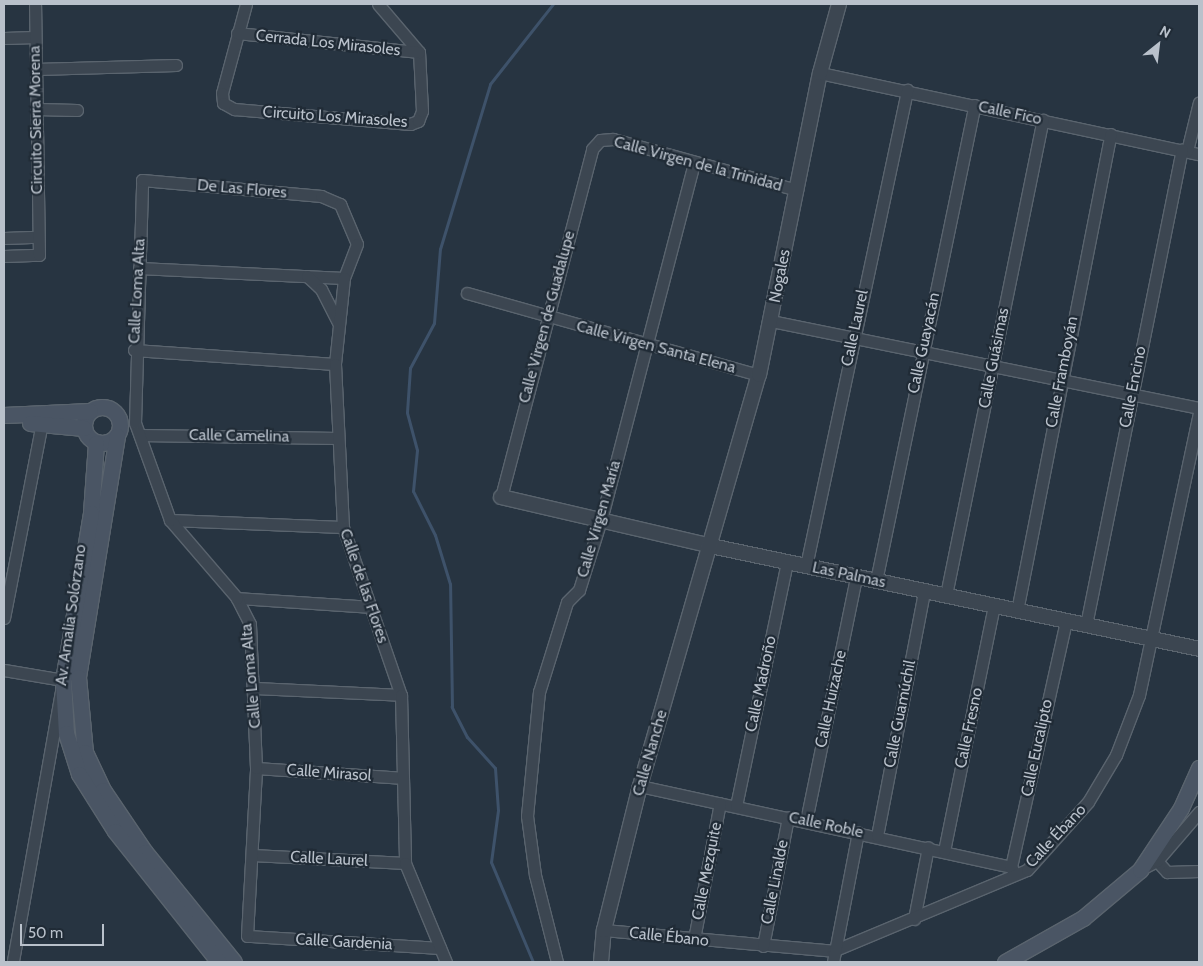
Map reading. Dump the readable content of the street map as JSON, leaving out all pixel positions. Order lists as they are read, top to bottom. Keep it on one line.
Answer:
{"streets":{"main road":["Av. Amalia Solórzano"],"street":["Cerrada Los Mirasoles","Calle Fico","Circuito Los Mirasoles","Circuito Sierra Morena","Calle Virgen de la Trinidad","De Las Flores","Nogales","Calle Loma Alta","Calle Virgen de Guadalupe","Calle Laurel","Calle Guayacán","Calle Virgen Santa Elena","Calle Guásimas","Calle Framboyán","Calle Encino","Calle Camelina","Calle Virgen María","Las Palmas","Calle de las Flores","Calle Madroño","Calle Huizache","Calle Guamúchil","Calle Fresno","Calle Eucalipto","Calle Nanche","Calle Mirasol","Calle Roble","Calle Ébano","Calle Mezquite","Calle Linalde","Calle Gardenia"]},"crossings":[["Cerrada Los Mirasoles","Circuito Los Mirasoles"],["Calle Fico","Nogales"],["Calle Fico","Calle Laurel"],["Calle Fico","Calle Guayacán"],["Calle Fico","Calle Guásimas"],["Calle Fico","Calle Framboyán"],["Calle Fico","Calle Encino"],["Calle Virgen de la Trinidad","Nogales"],["Calle Virgen de la Trinidad","Calle Virgen de Guadalupe"],["Calle Virgen de la Trinidad","Calle Virgen María"],["De Las Flores","Calle Loma Alta"],["De Las Flores","Calle de las Flores"],["Nogales","Calle Virgen Santa Elena"],["Nogales","Las Palmas"],["Nogales","Calle Nanche"],["Calle Loma Alta","Calle Laurel"],["Calle Loma Alta","Calle Camelina"],["Calle Loma Alta","Calle Mirasol"],["Calle Loma Alta","Calle Gardenia"],["Calle Virgen de Guadalupe","Calle Virgen Santa Elena"],["Calle Virgen de Guadalupe","Las Palmas"],["Calle Laurel","Las Palmas"],["Calle Laurel","Calle de las Flores"],["Calle Guayacán","Las Palmas"],["Calle Virgen Santa Elena","Calle Virgen María"],["Calle Guásimas","Las Palmas"],["Calle Framboyán","Las Palmas"],["Calle Encino","Las Palmas"],["Calle Camelina","Calle de las Flores"],["Calle Virgen María","Las Palmas"],["Las Palmas","Calle Madroño"],["Las Palmas","Calle Huizache"],["Las Palmas","Calle Guamúchil"],["Las Palmas","Calle Fresno"],["Las Palmas","Calle Eucalipto"],["Las Palmas","Calle Nanche"],["Las Palmas","Calle Ébano"],["Calle de las Flores","Calle Mirasol"],["Calle de las Flores","Calle Gardenia"],["Calle Madroño","Calle Roble"],["Calle Huizache","Calle Roble"],["Calle Guamúchil","Calle Roble"],["Calle Fresno","Calle Roble"],["Calle Eucalipto","Calle Roble"],["Calle Eucalipto","Calle Ébano"],["Calle Nanche","Calle Roble"],["Calle Nanche","Calle Ébano"],["Calle Roble","Calle Ébano"],["Calle Roble","Calle Mezquite"],["Calle Roble","Calle Linalde"],["Calle Ébano","Calle Mezquite"],["Calle Ébano","Calle Linalde"]],"scale_bar":"50 m","north":"top right"}
